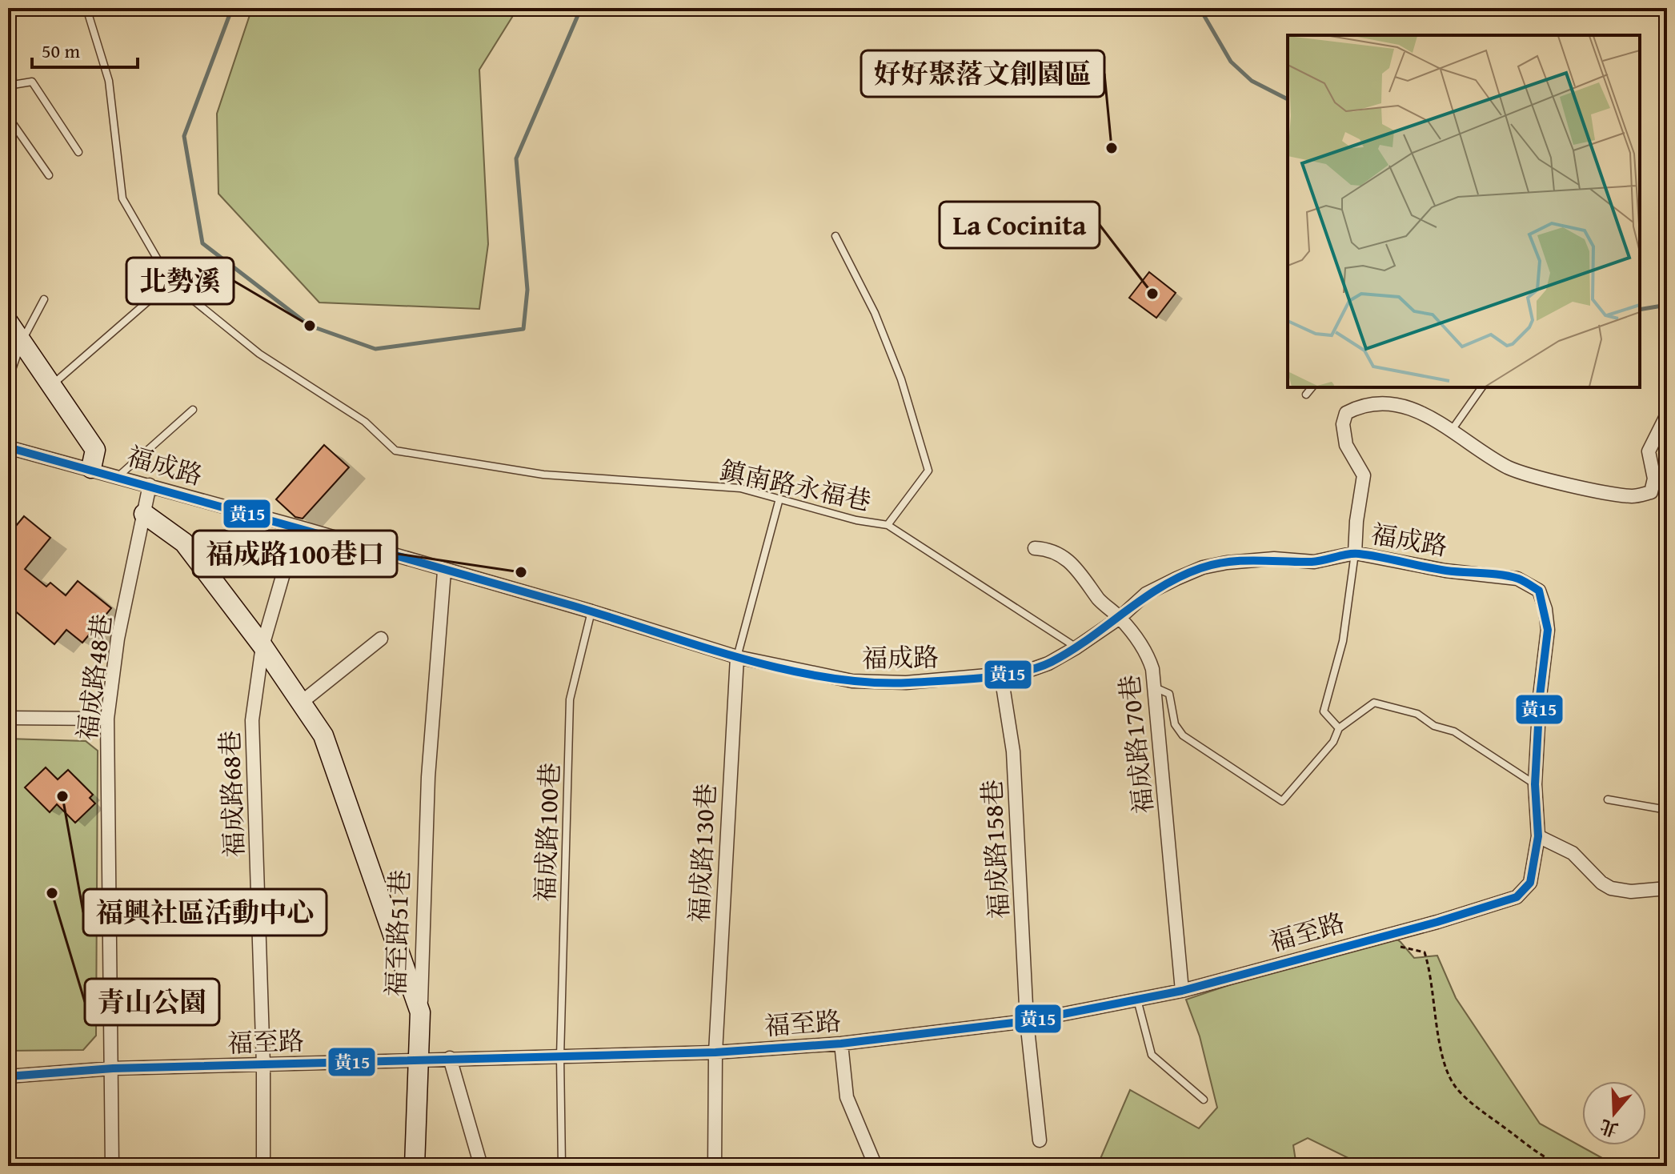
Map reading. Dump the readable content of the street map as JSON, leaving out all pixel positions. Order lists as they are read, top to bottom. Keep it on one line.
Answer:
{"streets":{"street":["福成路","福成路48巷","福成路170巷","福成路68巷","福成路158巷","福成路130巷","福至路","福至路51巷"],"lane":["鎮南路永福巷","福成路100巷"]},"crossings":[["福成路","鎮南路永福巷"],["福成路","福成路48巷"],["福成路","福成路170巷"],["福成路","福成路68巷"],["福成路","福成路100巷"],["福成路","福成路158巷"],["福成路","福成路130巷"],["福成路","福至路"],["福成路","福至路51巷"],["福成路48巷","福至路"],["福成路48巷","福至路51巷"],["福成路170巷","福至路"],["福成路68巷","福至路"],["福成路68巷","福至路51巷"],["福成路100巷","福至路"],["福成路158巷","福至路"],["福成路130巷","福至路"]],"places":["好好聚落文創園區","La Cocinita","北勢溪","福成路100巷口","福興社區活動中心","青山公園"],"lines":["transit line 黃15"],"scale_bar":"50 m","north":"bottom"}
